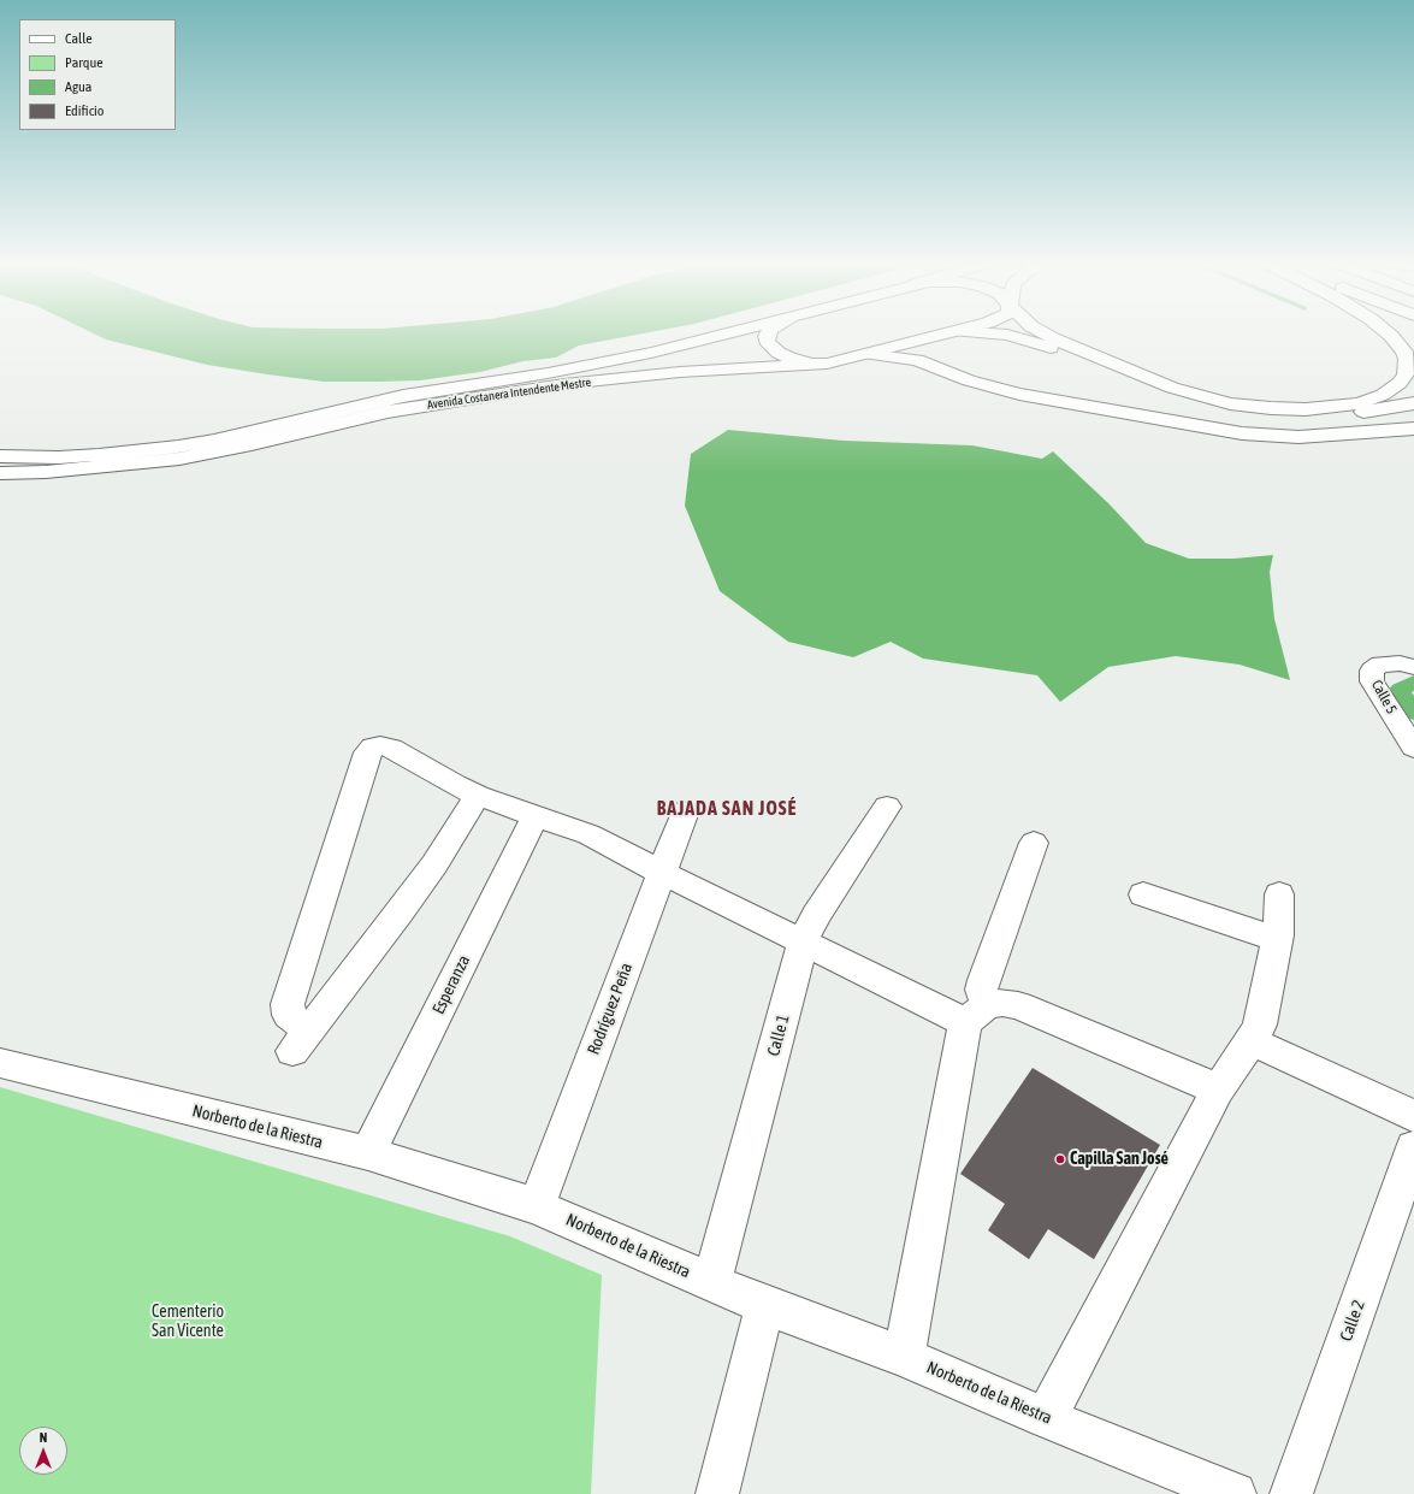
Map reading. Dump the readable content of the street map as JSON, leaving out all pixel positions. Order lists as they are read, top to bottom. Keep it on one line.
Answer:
{"streets":{"main road":["Avenida Costanera Intendente Mestre","Calle 5","Esperanza","Rodríguez Peña","Calle 1","Norberto de la Riestra","Calle 2"]},"crossings":[["Esperanza","Norberto de la Riestra"],["Rodríguez Peña","Norberto de la Riestra"],["Calle 1","Norberto de la Riestra"]],"districts":["BAJADA SAN JOSÉ"],"parks":["Cementerio San Vicente"],"places":["Capilla San José"],"legend":["Calle","Parque","Agua","Edificio"],"north":"top"}
